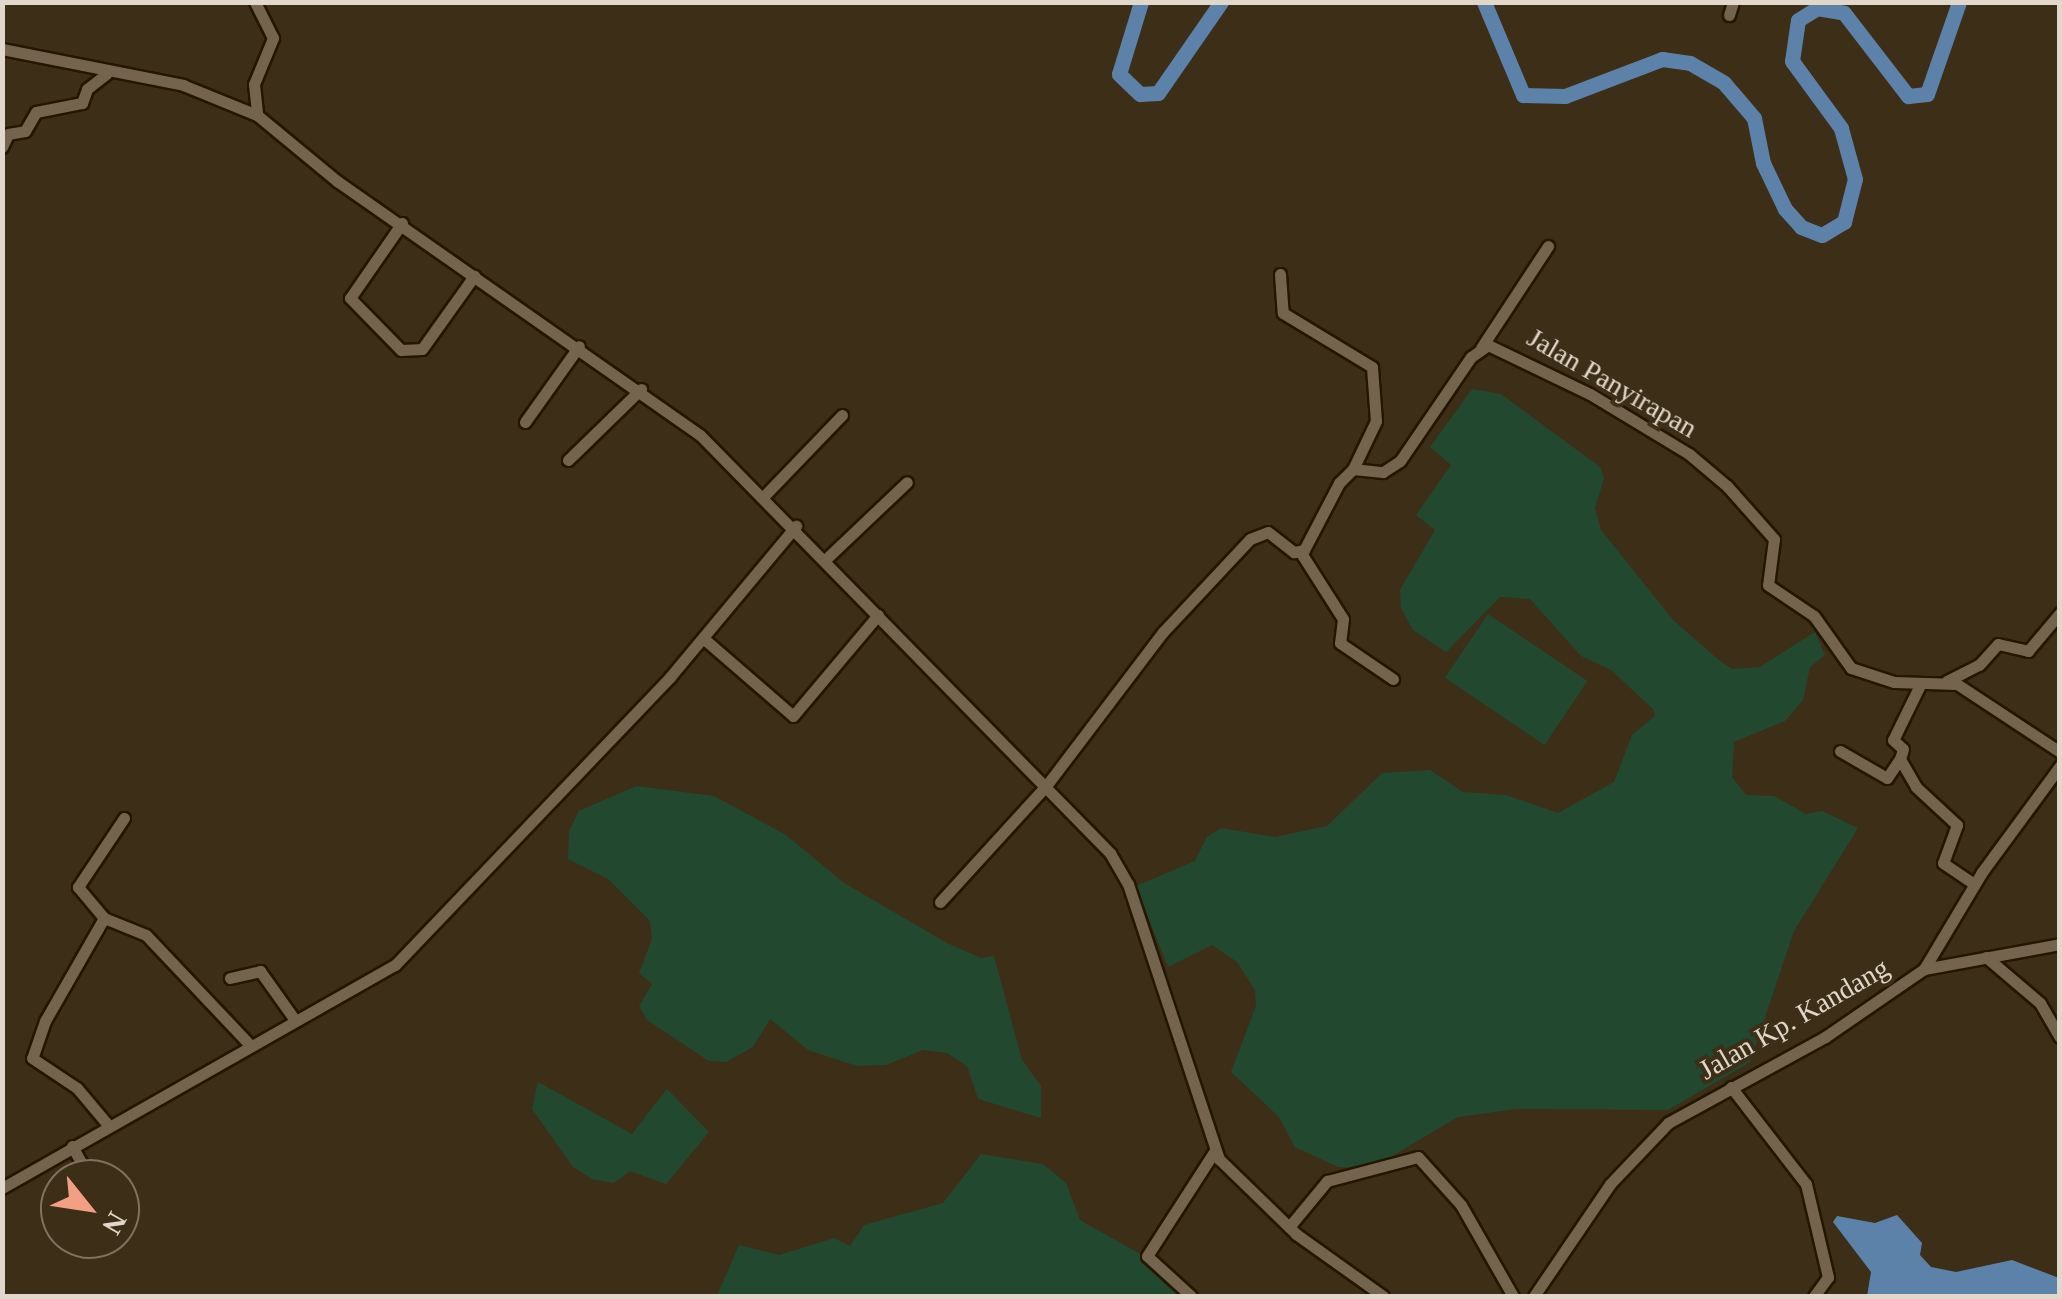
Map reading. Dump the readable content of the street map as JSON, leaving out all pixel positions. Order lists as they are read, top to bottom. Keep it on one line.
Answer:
{"streets":{"street":["Jalan Panyirapan","Jalan Kp. Kandang"]},"north":"bottom right"}
